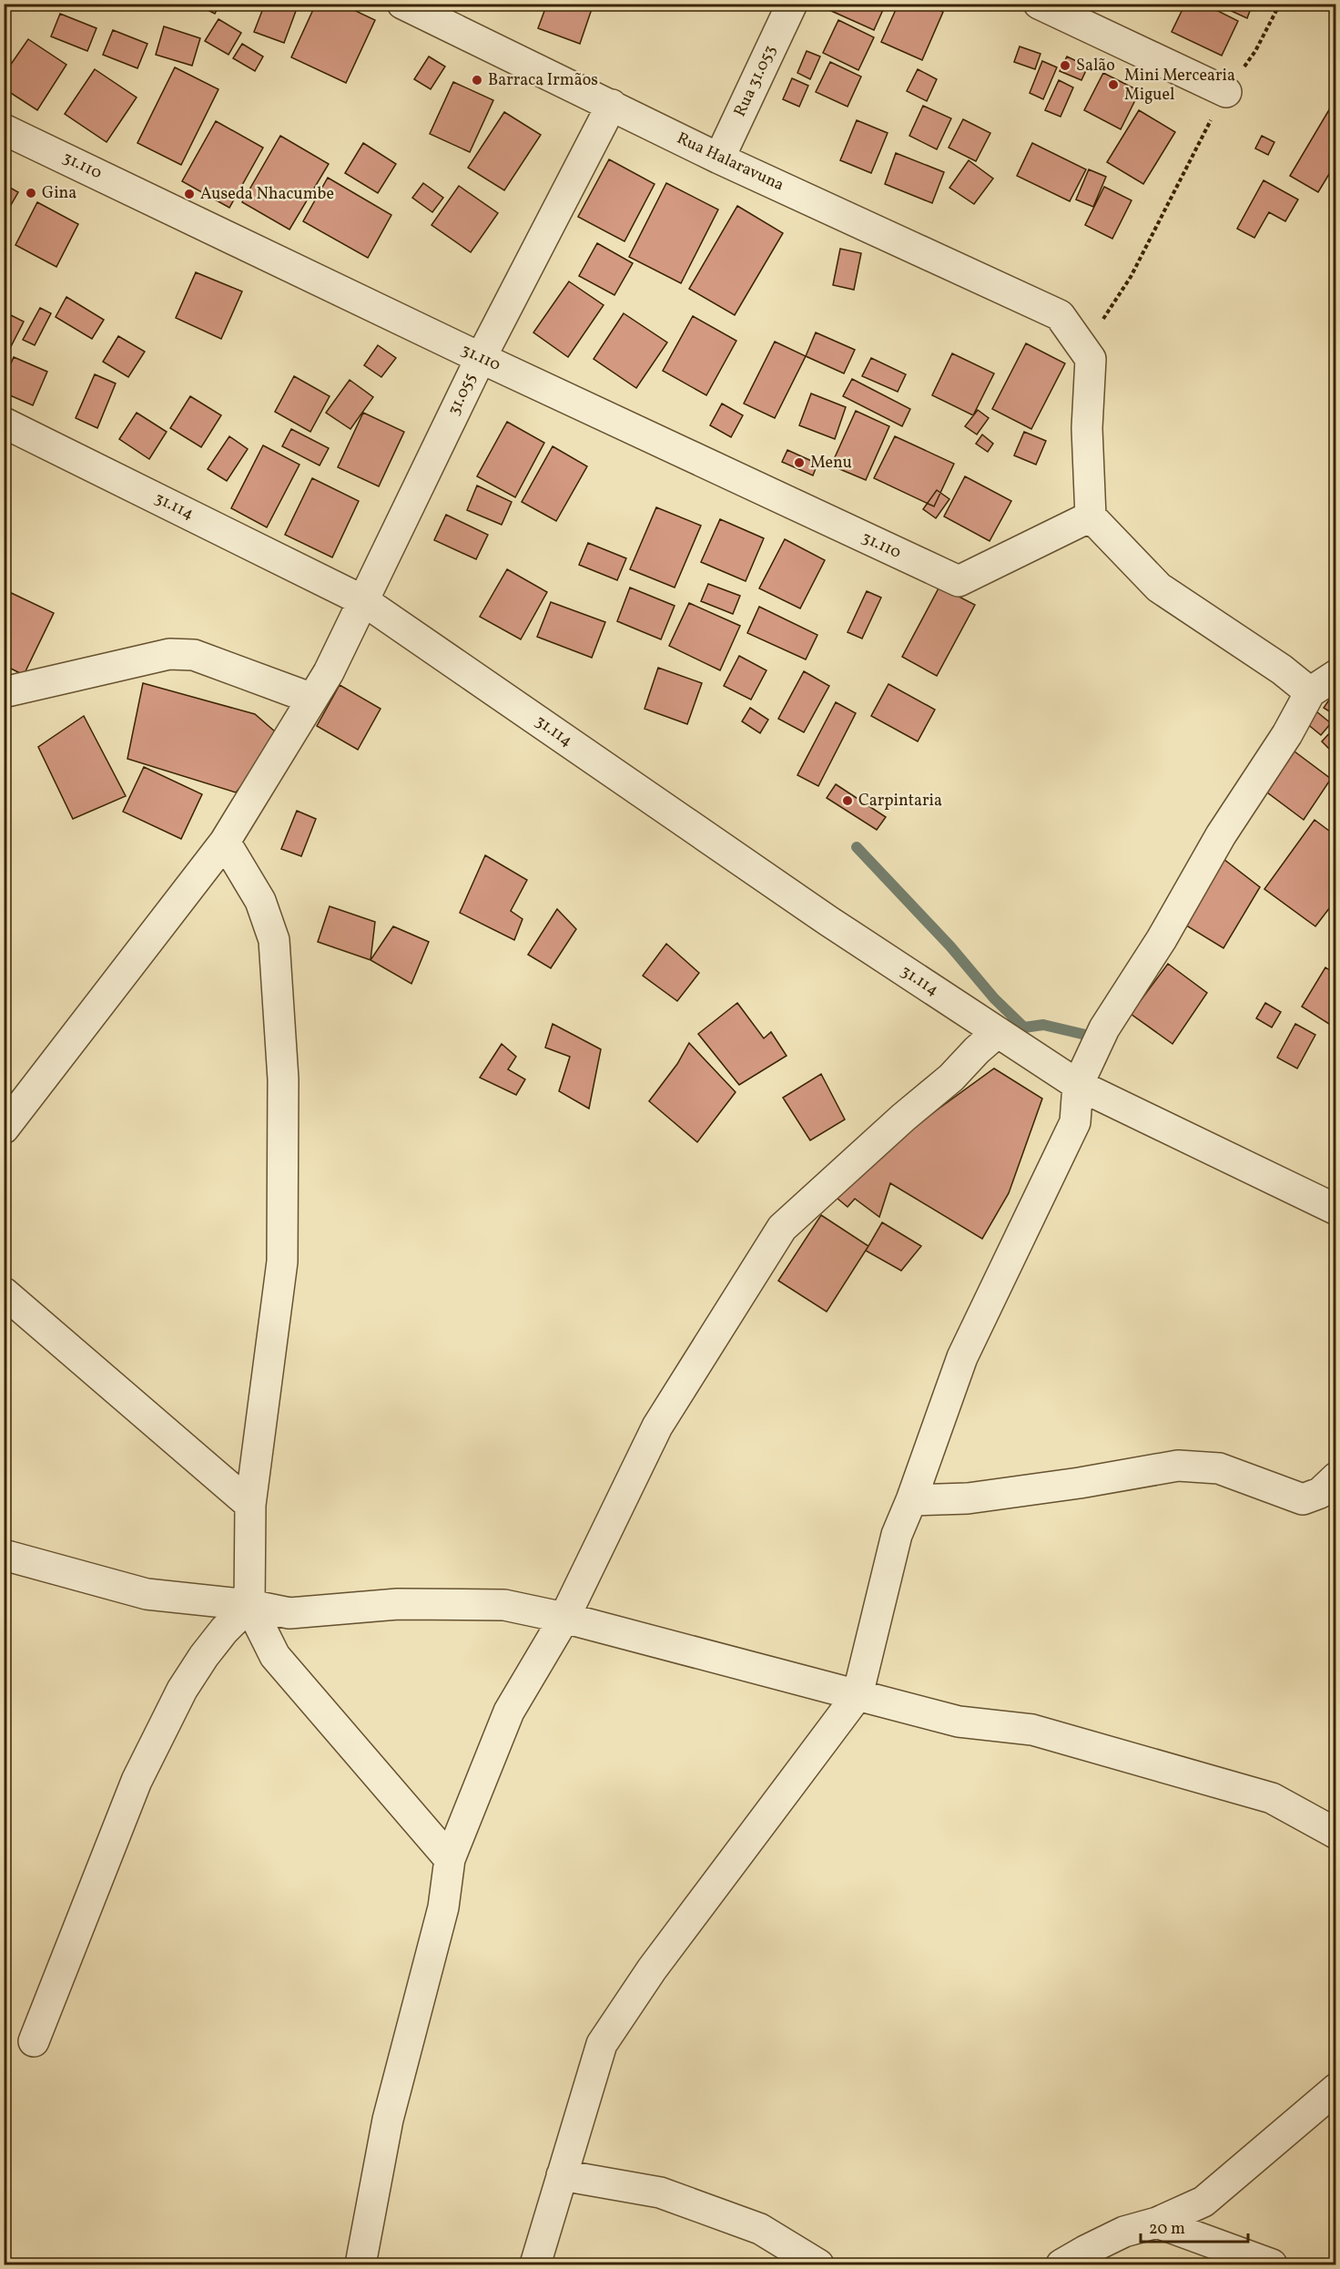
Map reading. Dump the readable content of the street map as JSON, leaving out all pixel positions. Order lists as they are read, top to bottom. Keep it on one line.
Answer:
{"streets":{"street":["Rua 31.053","Rua Halaravuna","31.110","31.055","31.114"]},"crossings":[["Rua 31.053","Rua Halaravuna"],["Rua Halaravuna","31.055"],["31.110","31.055"],["31.055","31.114"]],"places":["Salão","Barraca Irmãos","Mini Mercearia Miguel","Gina","Auseda Nhacumbe","Menu","Carpintaria"],"scale_bar":"20 m"}
